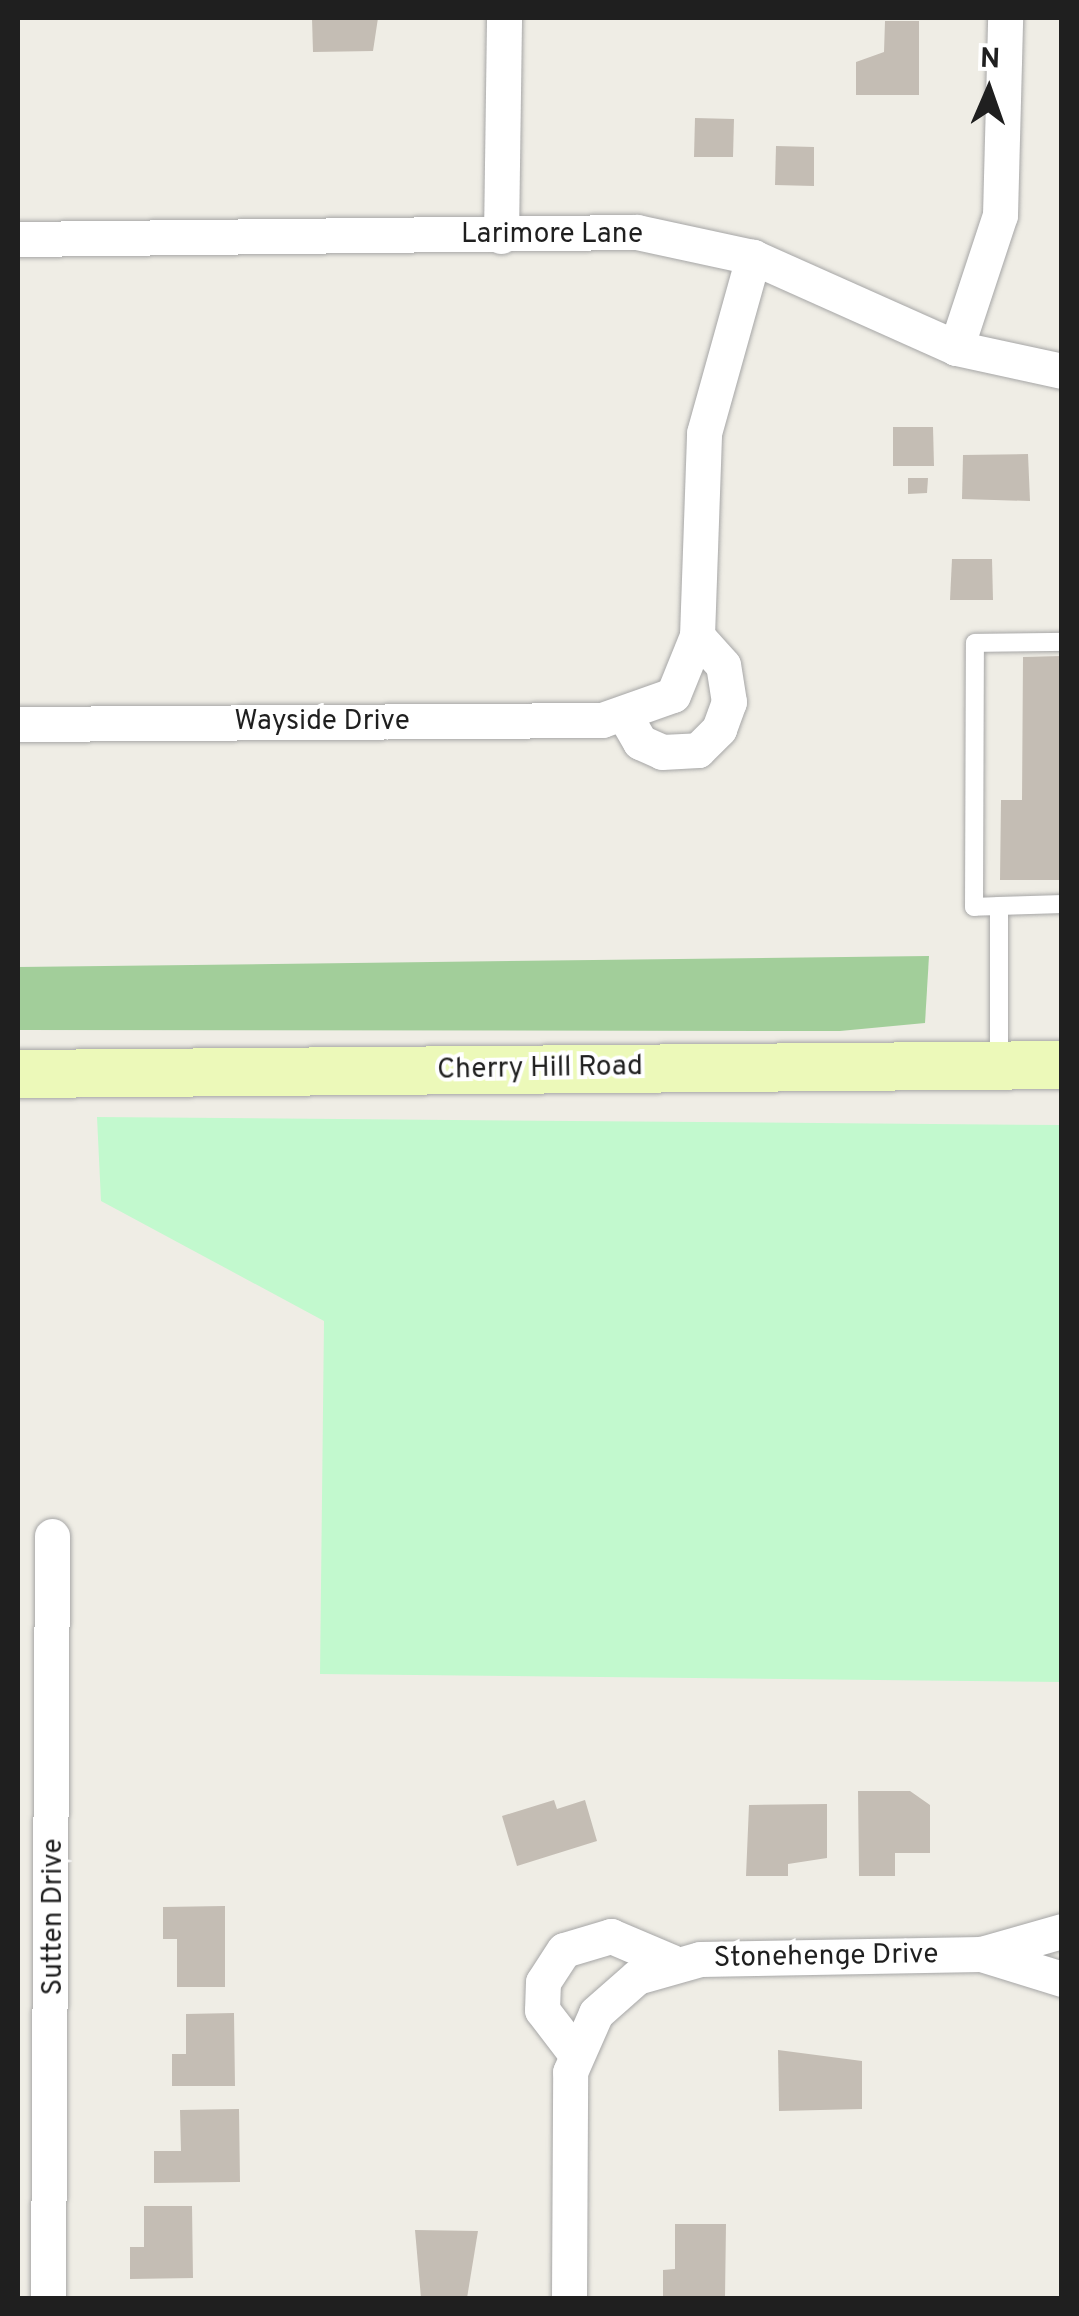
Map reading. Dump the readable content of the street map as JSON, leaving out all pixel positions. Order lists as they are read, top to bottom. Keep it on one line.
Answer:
{"streets":{"main road":["Cherry Hill Road"],"street":["Larimore Lane","Wayside Drive","Sutten Drive","Stonehenge Drive"]},"crossings":[["Larimore Lane","Wayside Drive"]],"north":"top"}
